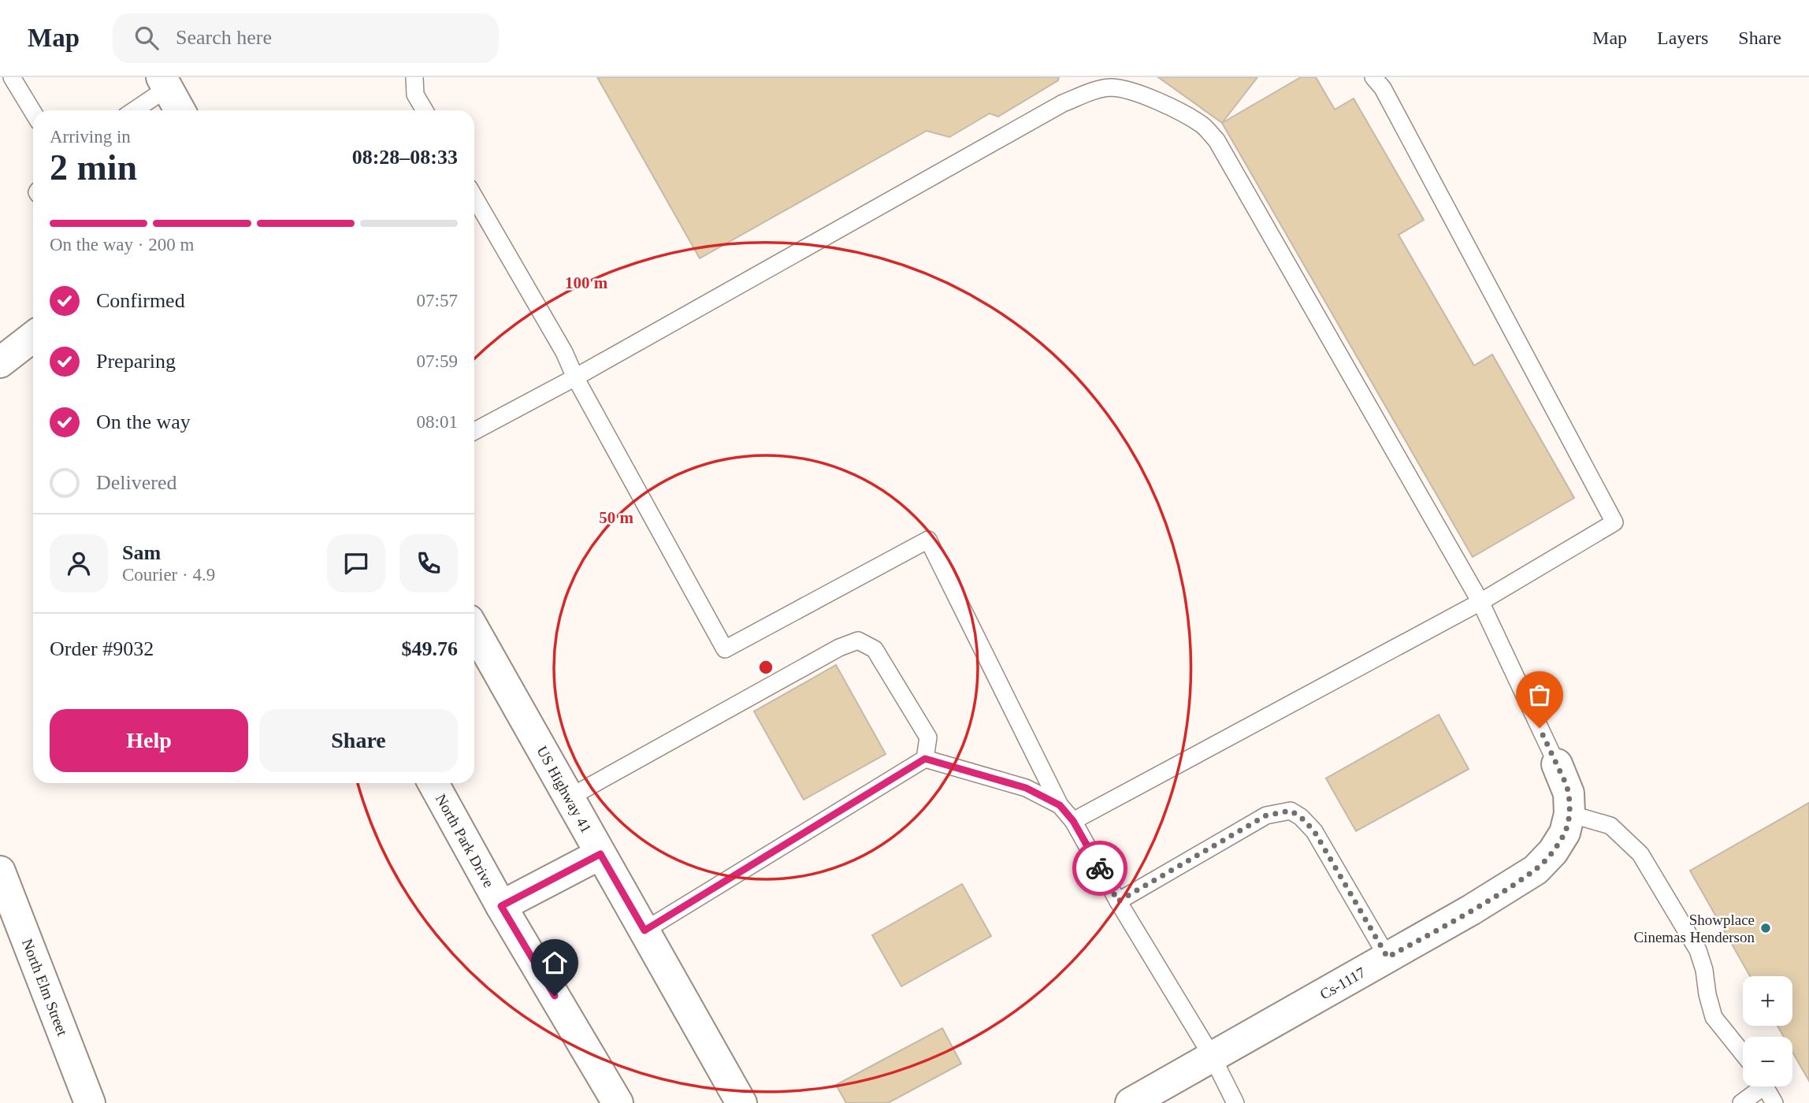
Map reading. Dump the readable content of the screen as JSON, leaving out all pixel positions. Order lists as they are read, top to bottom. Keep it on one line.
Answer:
{"streets":{"main road":["US Highway 41","North Park Drive","Cs-1117","North Elm Street"]},"places":["Showplace Cinemas Henderson"],"page":{"header":"Map","search":"Search here","nav":["Map","Layers","Share"],"heading":["2 min","Arriving in","08:28–08:33"],"panel":["Sam","Courier · 4.9","Order #9032","$49.76"],"bar":"On the way · 200 m","list":[["Confirmed","07:57"],["Preparing","07:59"],["On the way","08:01"],"Delivered"],"buttons":["Help","Share"],"map_buttons":["+","−"]},"rings":["100 m","50 m"]}
